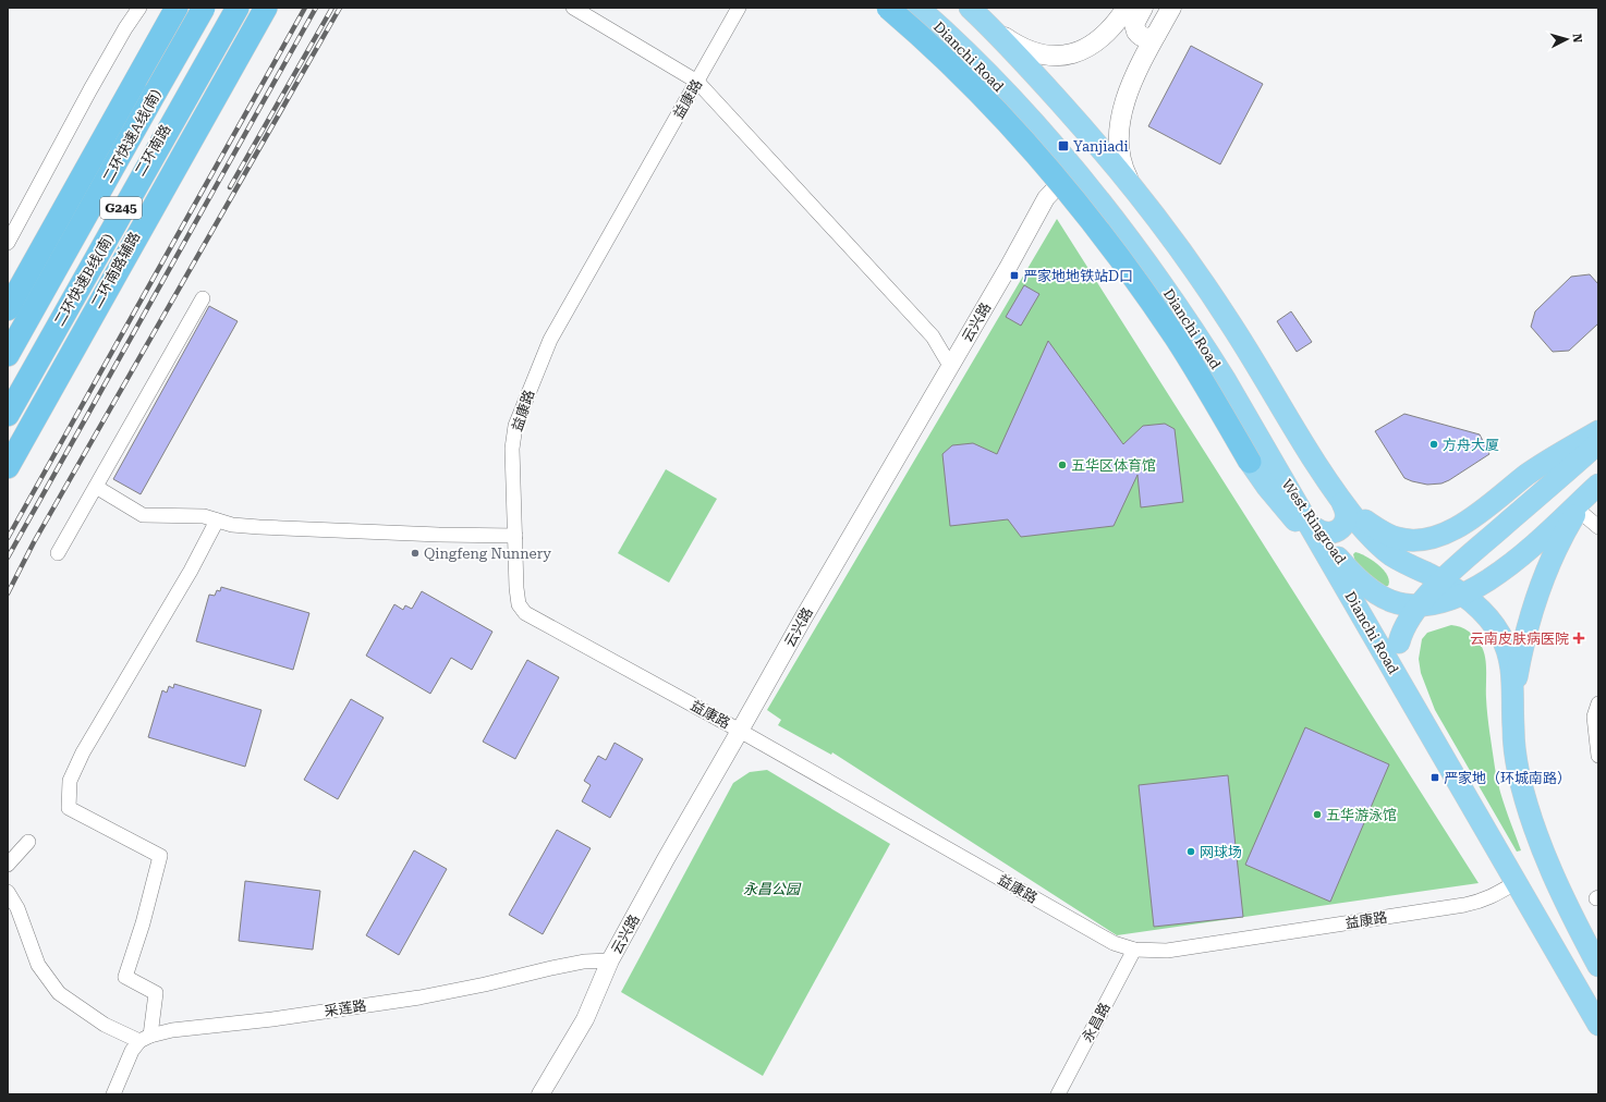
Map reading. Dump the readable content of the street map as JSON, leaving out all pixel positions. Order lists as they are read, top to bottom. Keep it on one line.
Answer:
{"streets":{"highway":["二环快速A线(南)","二环快速B线(南)"],"main road":["Dianchi Road","二环南路","G245","West Ringroad"],"street":["益康路","二环南路辅路","云兴路","采莲路","永昌路"]},"crossings":[["Dianchi Road","益康路"],["Dianchi Road","云兴路"],["Dianchi Road","West Ringroad"],["益康路","云兴路"],["益康路","永昌路"],["云兴路","采莲路"]],"parks":["永昌公园"],"places":{"transit":["Yanjiadi","严家地地铁站D口","严家地（环城南路）"],"other":["方舟大厦","五华区体育馆","Qingfeng Nunnery","五华游泳馆","网球场"],"health":["云南皮肤病医院"]},"north":"right"}
